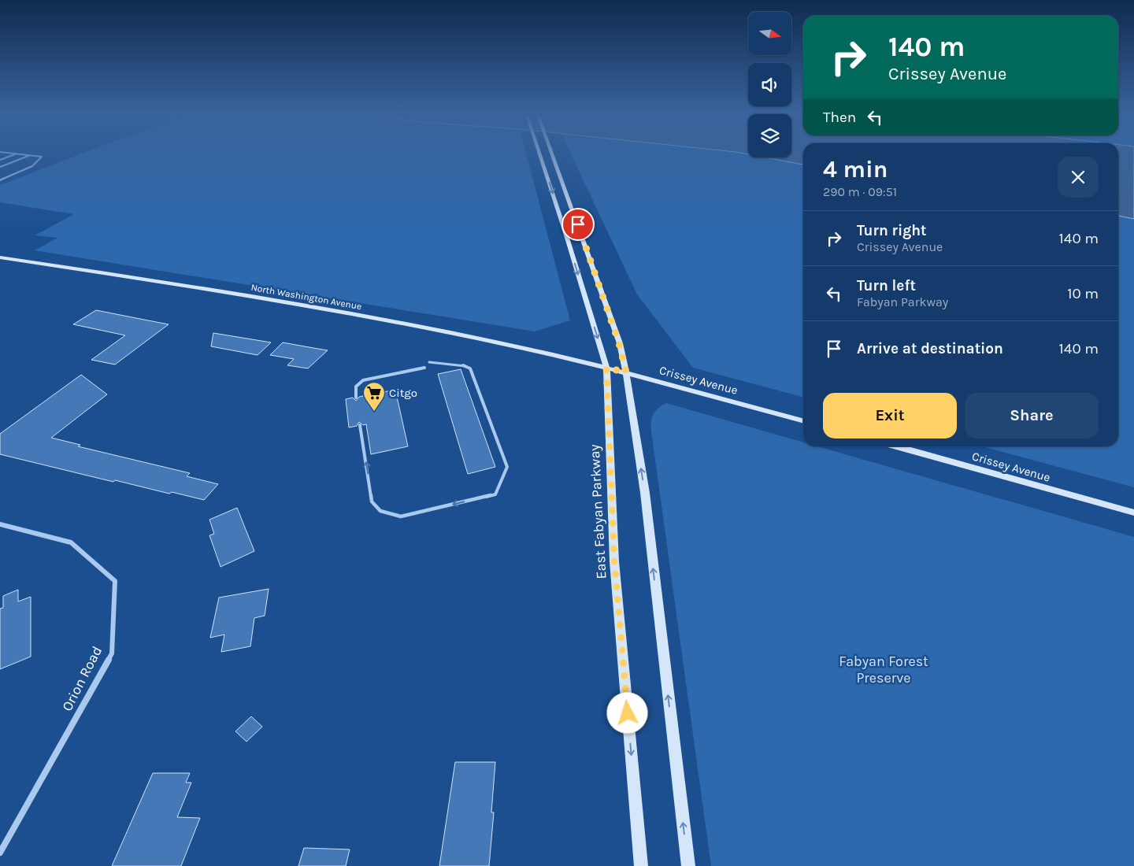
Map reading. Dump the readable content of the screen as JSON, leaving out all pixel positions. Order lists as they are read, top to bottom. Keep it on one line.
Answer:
{"streets":{"main road":["North Washington Avenue","Crissey Avenue","East Fabyan Parkway"],"street":["Orion Road"]},"crossings":[["North Washington Avenue","Crissey Avenue"],["North Washington Avenue","East Fabyan Parkway"],["Crissey Avenue","East Fabyan Parkway"]],"parks":["Fabyan Forest Preserve"],"places":{"supermarket":["Citgo"]},"north":"right","page":{"turn":["140 m","Crissey Avenue"],"then":"Then","heading":["4 min","290 m · 09:51"],"list":[{"name":"Turn right","note":"Crissey Avenue","value":"140 m"},{"name":"Turn left","note":"Fabyan Parkway","value":"10 m"},{"name":"Arrive at destination","value":"140 m"}],"buttons":["Exit","Share"]}}
